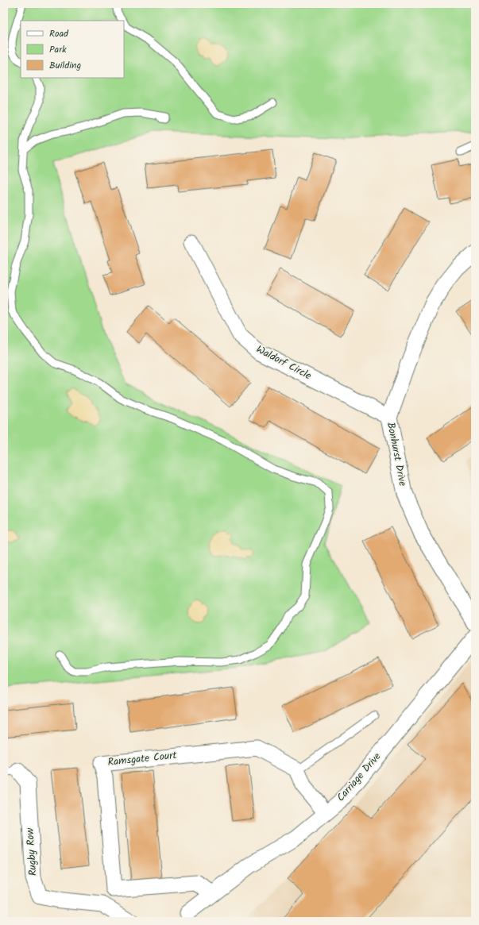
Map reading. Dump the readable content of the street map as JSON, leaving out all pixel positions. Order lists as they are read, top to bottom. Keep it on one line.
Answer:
{"streets":{"street":["Waldorf Circle","Bonhurst Drive","Ramsgate Court","Carriage Drive","Rugby Row"]},"crossings":[["Waldorf Circle","Bonhurst Drive"],["Ramsgate Court","Carriage Drive"]],"legend":["Road","Park","Building"]}
